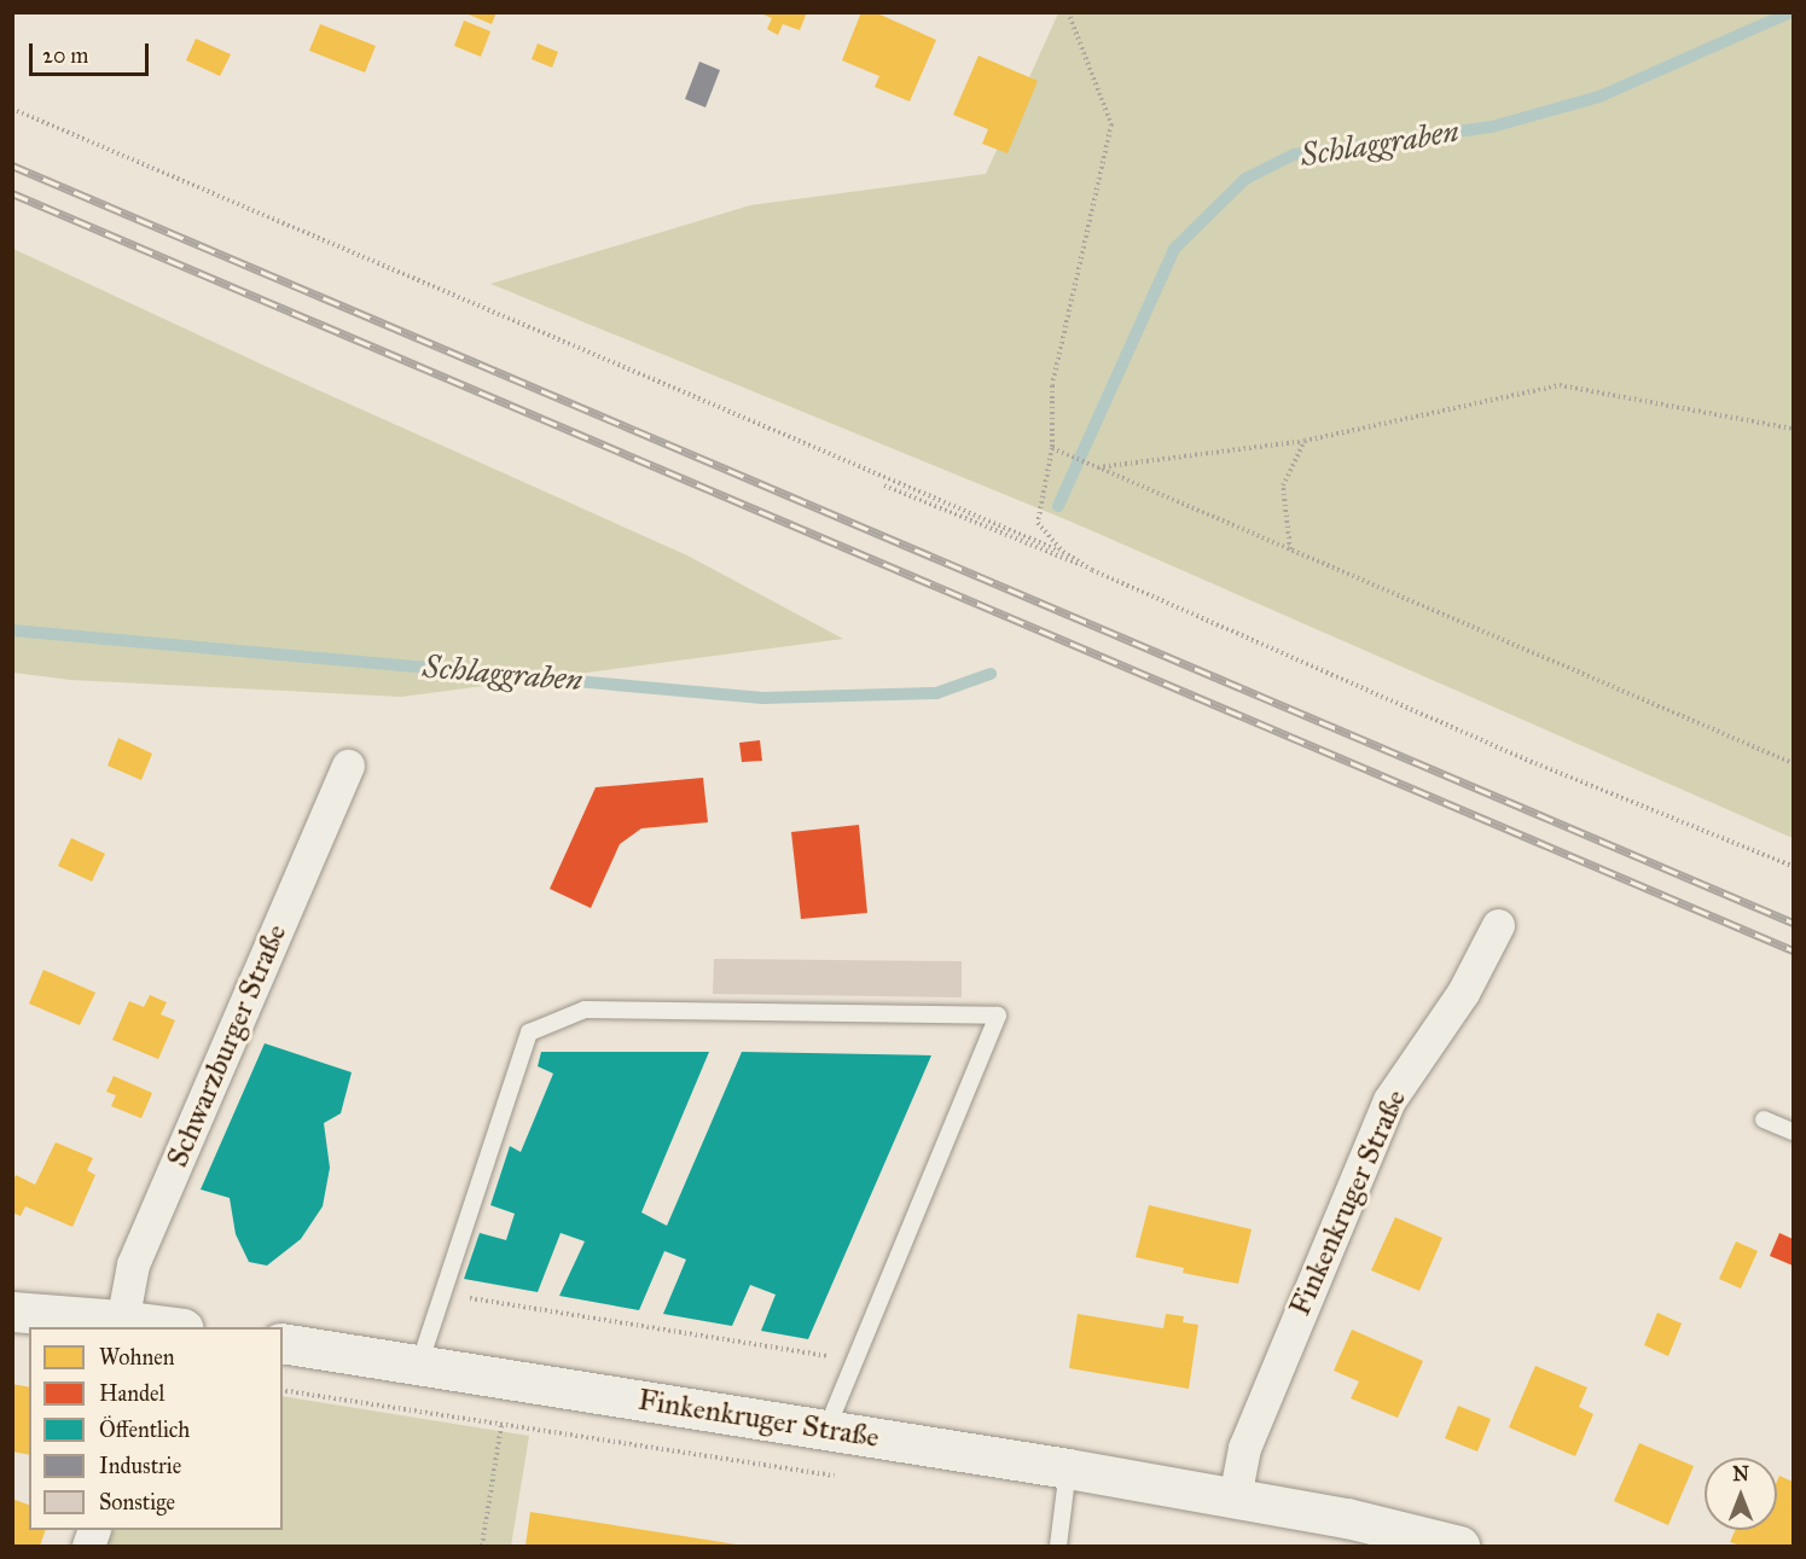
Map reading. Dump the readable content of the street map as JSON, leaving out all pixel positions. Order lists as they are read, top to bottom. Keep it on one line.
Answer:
{"streets":{"street":["Schwarzburger Straße","Finkenkruger Straße"]},"water":["Schlaggraben"],"legend":["Wohnen","Handel","Öffentlich","Industrie","Sonstige"],"scale_bar":"20 m","north":"top"}
